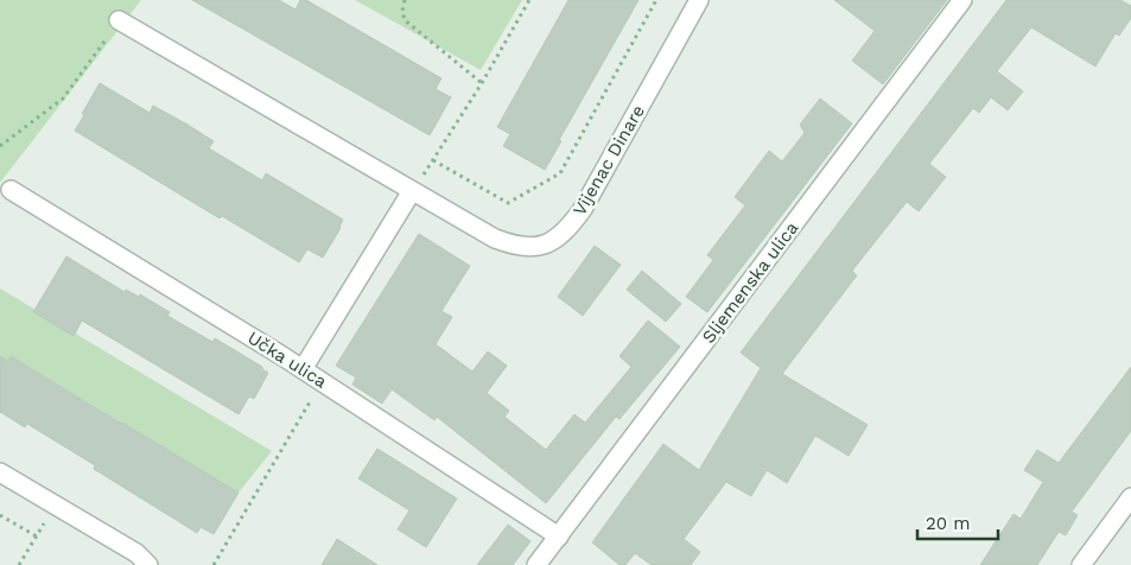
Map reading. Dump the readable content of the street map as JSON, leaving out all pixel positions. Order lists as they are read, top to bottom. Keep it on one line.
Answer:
{"streets":{"street":["Vijenac Dinare","Sljemenska ulica","Učka ulica"]},"crossings":[["Sljemenska ulica","Učka ulica"]],"scale_bar":"20 m"}
